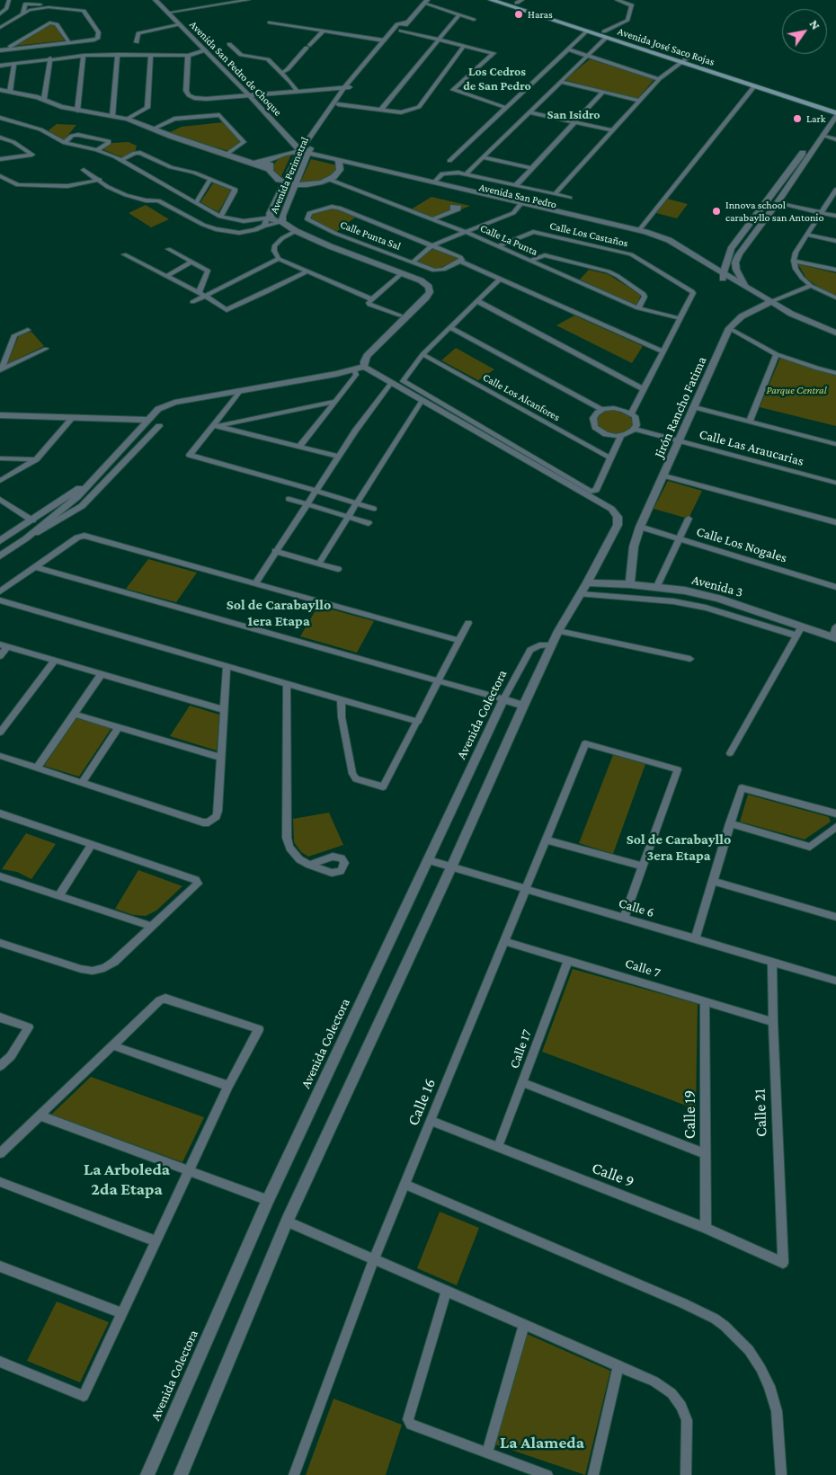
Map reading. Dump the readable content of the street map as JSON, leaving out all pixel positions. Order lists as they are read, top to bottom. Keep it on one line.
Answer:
{"streets":{"main road":["Avenida José Saco Rojas"],"street":["Avenida San Pedro de Choque","Avenida Perimetral","Avenida San Pedro","Calle Los Castaños","Calle Punta Sal","Calle La Punta","Calle Los Alcanfores","Jirón Rancho Fatima","Calle Las Araucarias","Calle Los Nogales","Avenida 3","Avenida Colectora","Calle 6","Calle 7","Calle 17","Calle 16","Calle 21","Calle 19","Calle 9"]},"crossings":[["Avenida San Pedro de Choque","Avenida Perimetral"],["Avenida San Pedro de Choque","Avenida San Pedro"],["Avenida Perimetral","Avenida San Pedro"],["Calle Los Castaños","Calle La Punta"],["Calle Los Castaños","Calle Las Araucarias"],["Jirón Rancho Fatima","Calle Las Araucarias"],["Jirón Rancho Fatima","Calle Los Nogales"],["Jirón Rancho Fatima","Avenida 3"],["Avenida Colectora","Calle 6"],["Calle 6","Calle 16"],["Calle 6","Calle 21"],["Calle 7","Calle 17"],["Calle 7","Calle 16"],["Calle 7","Calle 21"],["Calle 7","Calle 19"],["Calle 17","Calle 9"],["Calle 16","Calle 9"],["Calle 21","Calle 9"],["Calle 19","Calle 9"]],"districts":["Los Cedros de San Pedro","San Isidro","Sol de Carabayllo 1era Etapa","Sol de Carabayllo 3era Etapa","La Arboleda 2da Etapa","La Alameda"],"parks":["Parque Central"],"places":["Haras","Lark","Innova school carabayllo san Antonio"],"north":"top right"}
